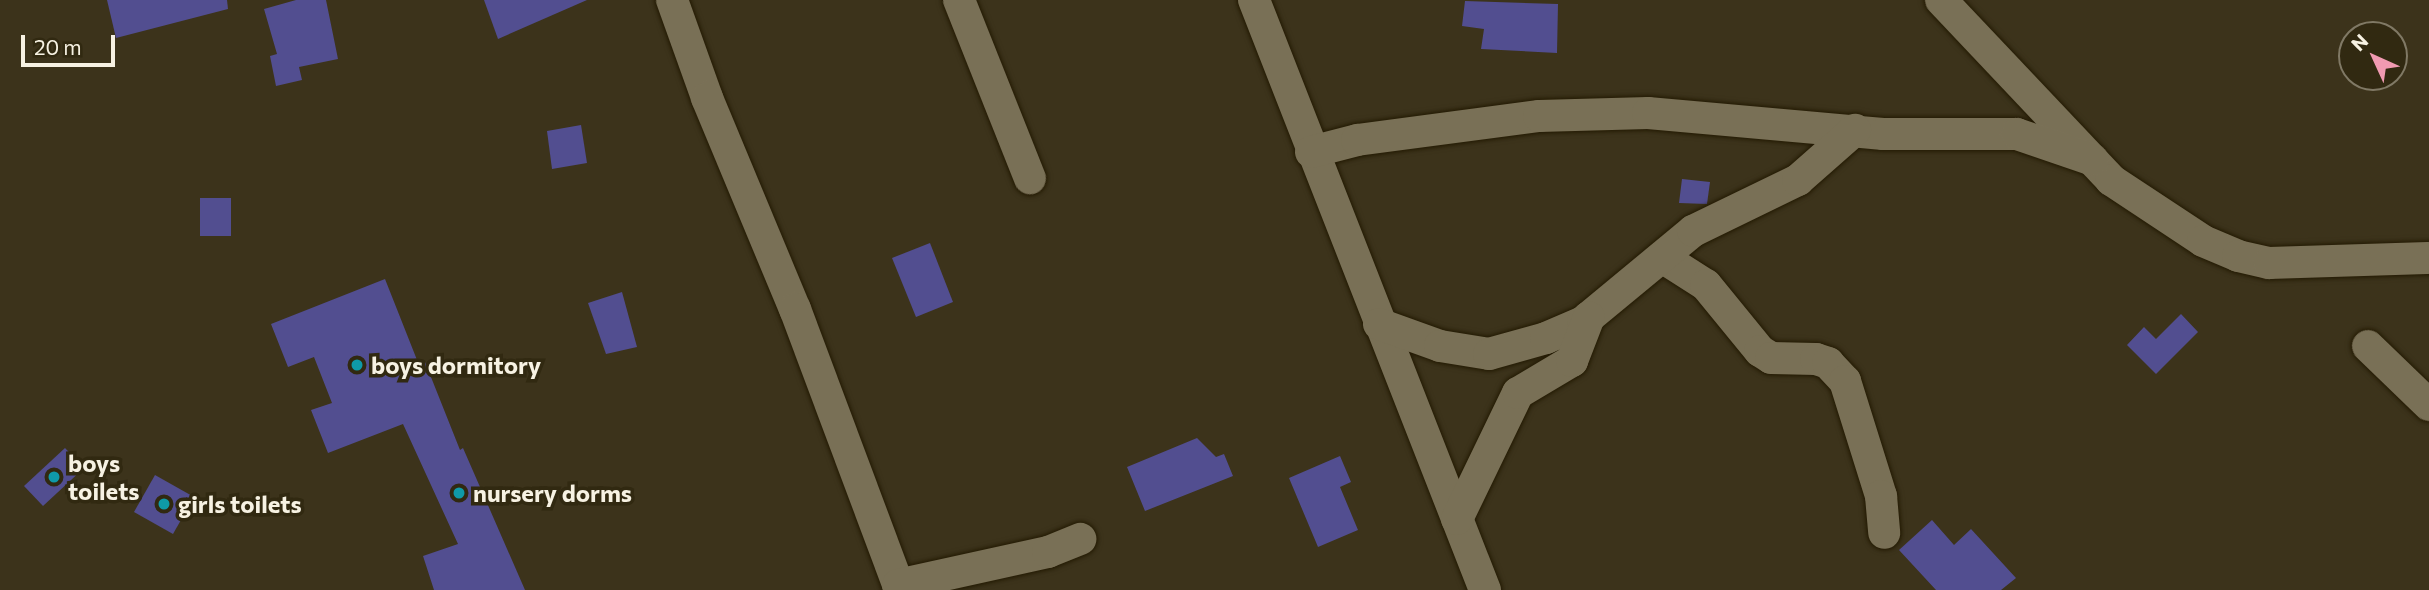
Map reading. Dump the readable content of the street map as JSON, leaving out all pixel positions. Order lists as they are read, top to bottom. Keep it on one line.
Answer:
{"places":["boys dormitory","boys toilets","nursery dorms","girls toilets"],"scale_bar":"20 m","north":"top left"}
